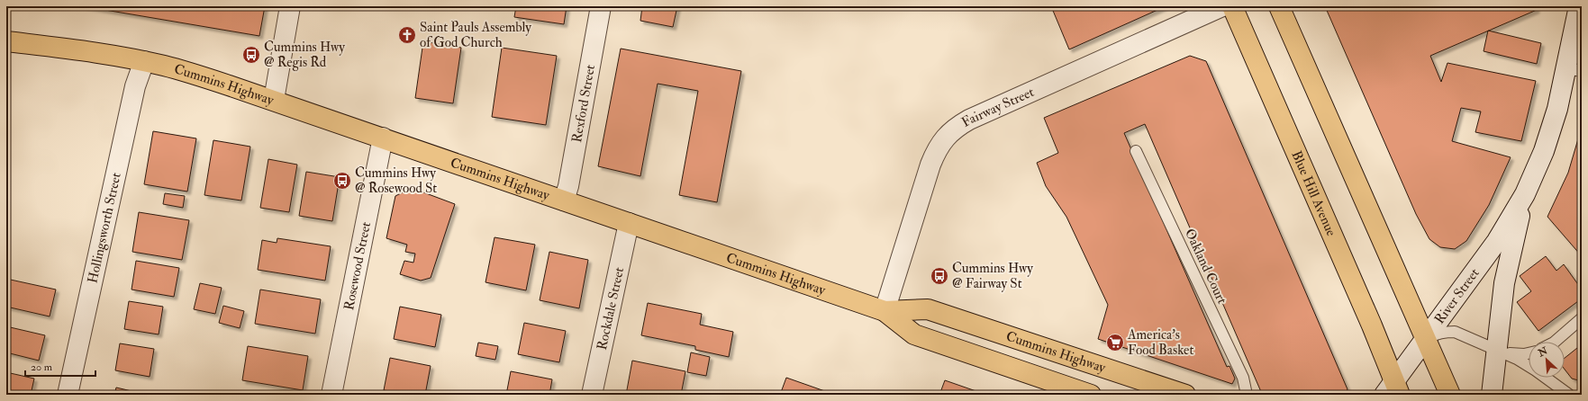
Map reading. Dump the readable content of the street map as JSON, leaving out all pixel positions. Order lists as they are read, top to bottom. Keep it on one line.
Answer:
{"streets":{"main road":["Cummins Highway","Blue Hill Avenue"],"street":["Rexford Street","Fairway Street","Hollingsworth Street","Rosewood Street","River Street","Rockdale Street"],"lane":["Oakland Court"]},"crossings":[["Cummins Highway","Rexford Street"],["Cummins Highway","Fairway Street"],["Cummins Highway","Hollingsworth Street"],["Cummins Highway","Rosewood Street"],["Cummins Highway","Rockdale Street"],["Blue Hill Avenue","River Street"]],"places":{"church":["Saint Pauls Assembly of God Church"],"bus stop":["Cummins Hwy @ Regis Rd","Cummins Hwy @ Rosewood St","Cummins Hwy @ Fairway St"],"supermarket":["America's Food Basket"]},"scale_bar":"20 m","north":"top left"}
